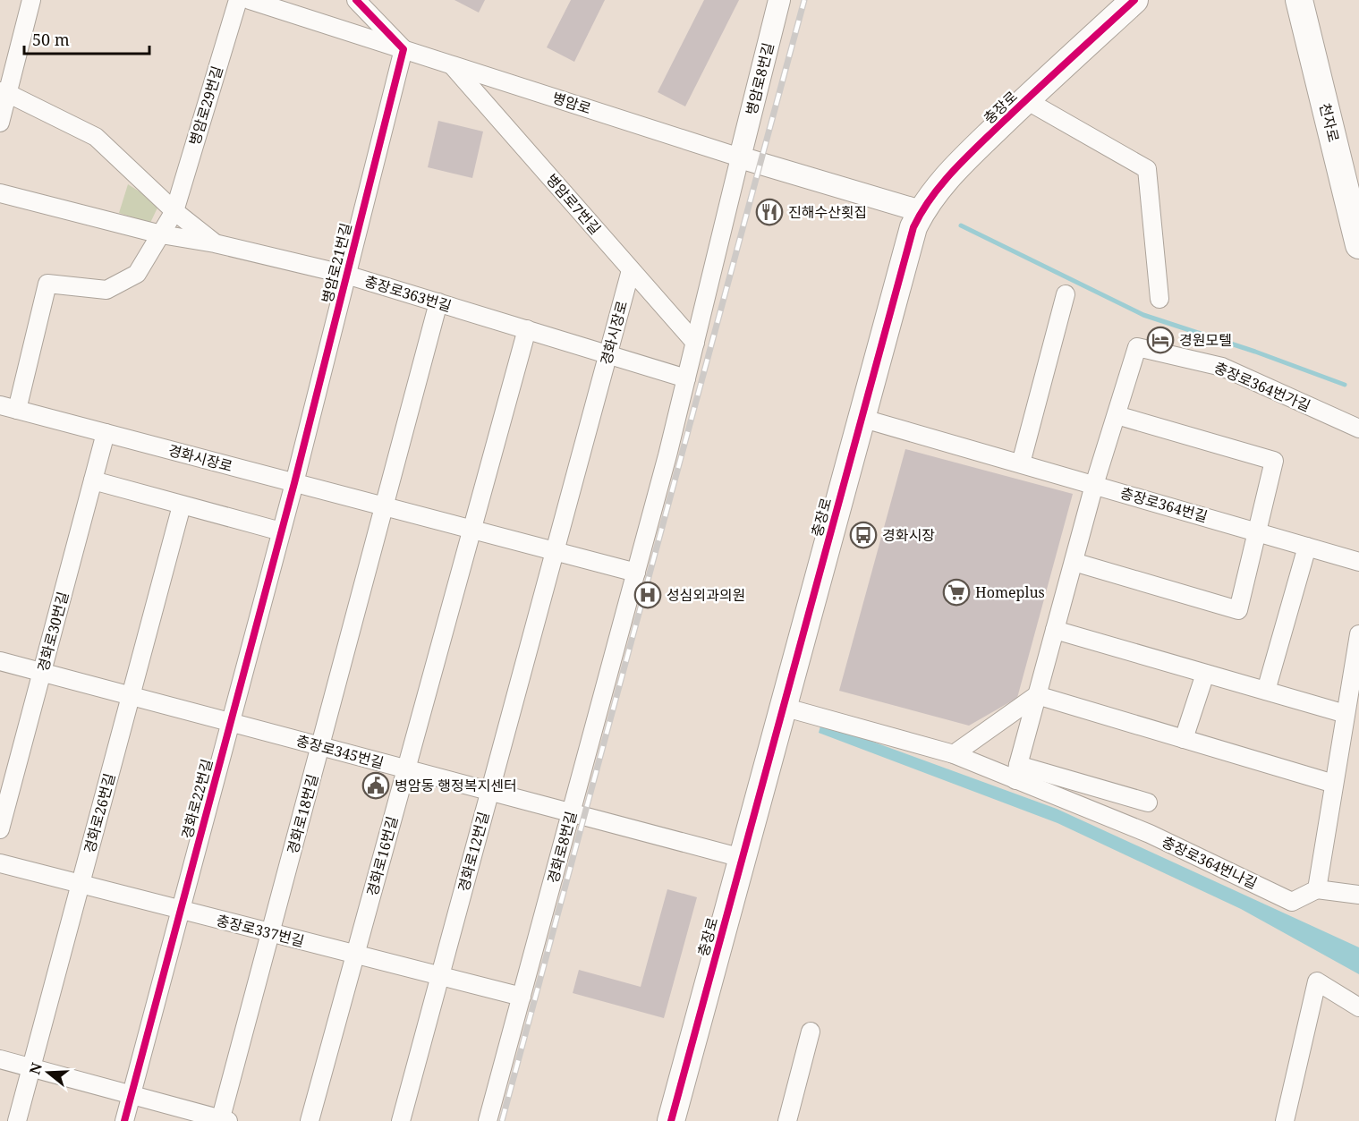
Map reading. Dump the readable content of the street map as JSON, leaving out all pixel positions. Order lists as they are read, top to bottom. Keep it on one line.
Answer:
{"streets":{"main road":["충장로","천자로"],"street":["병암로8번길","병암로","병암로29번길","병암로7번길","병암로21번길","충장로363번길","경화시장로","충장로364번가길","충장로364번길","경화로30번길","충장로345번길","경화로22번길","경화로26번길","경화로18번길","경화로8번길","경화로12번길","경화로16번길","충장로364번나길","충장로337번길"]},"crossings":[["병암로8번길","병암로"],["병암로","병암로7번길"],["병암로","병암로21번길"],["충장로","충장로364번길"],["충장로","충장로345번길"],["병암로7번길","경화시장로"],["병암로21번길","충장로363번길"],["병암로21번길","경화시장로"],["병암로21번길","경화로22번길"],["충장로363번길","경화시장로"],["경화시장로","경화로30번길"],["경화시장로","경화로22번길"],["경화시장로","경화로18번길"],["경화시장로","경화로8번길"],["경화시장로","경화로12번길"],["경화시장로","경화로16번길"],["충장로364번가길","충장로364번길"],["경화로30번길","충장로345번길"],["충장로345번길","경화로22번길"],["충장로345번길","경화로26번길"],["충장로345번길","경화로18번길"],["충장로345번길","경화로8번길"],["충장로345번길","경화로12번길"],["충장로345번길","경화로16번길"],["경화로22번길","충장로337번길"],["경화로26번길","충장로337번길"],["경화로18번길","충장로337번길"],["경화로8번길","충장로337번길"],["경화로12번길","충장로337번길"],["경화로16번길","충장로337번길"]],"places":{"restaurant":["진해수산횟집"],"hotel":["경원모텔"],"bus stop":["경화시장"],"supermarket":["Homeplus"],"hospital":["성심외과의원"],"public building":["병암동 행정복지센터"]},"scale_bar":"50 m","north":"left"}
